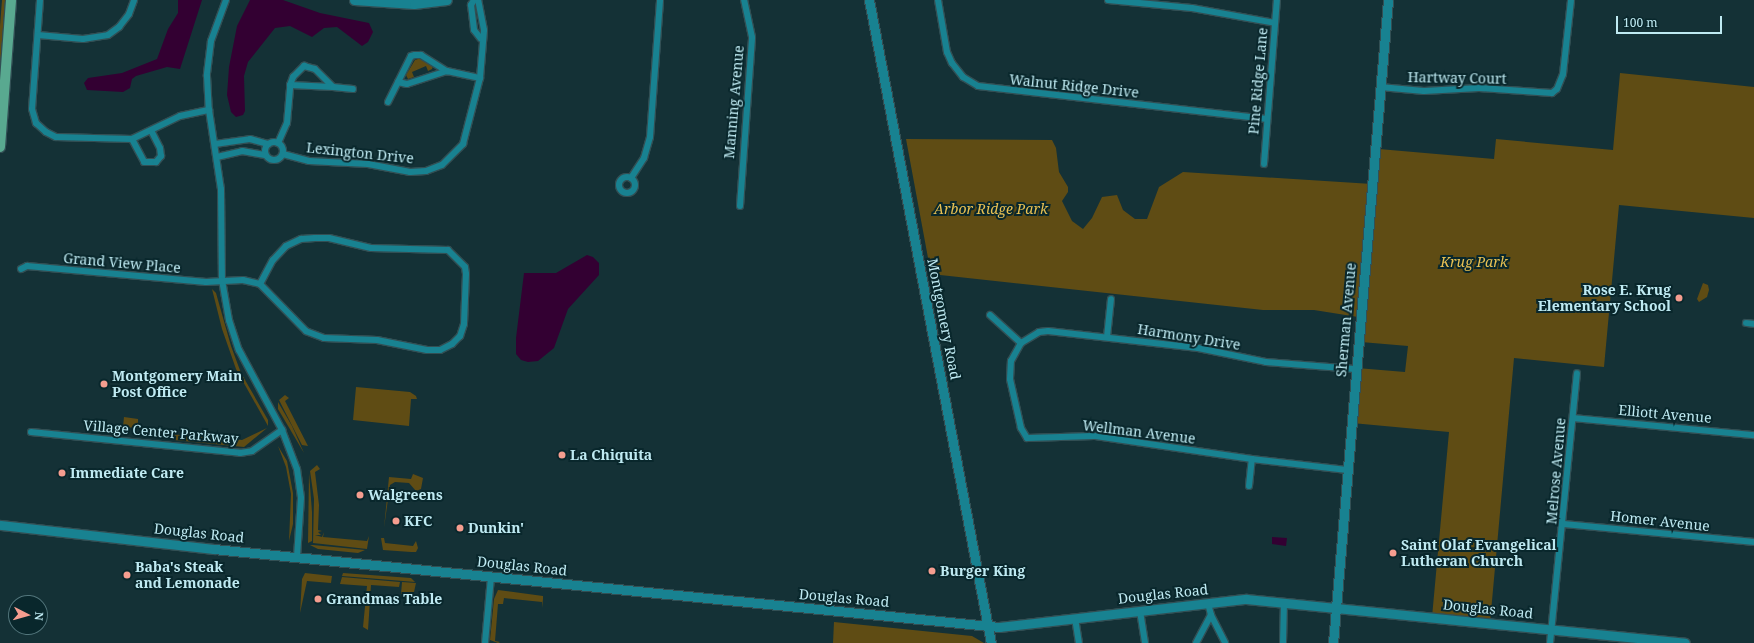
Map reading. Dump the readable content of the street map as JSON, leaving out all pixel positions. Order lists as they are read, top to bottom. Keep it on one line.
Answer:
{"streets":{"street":["Hartway Court","Pine Ridge Lane","Walnut Ridge Drive","Manning Avenue","Lexington Drive","Grand View Place","Montgomery Road","Sherman Avenue","Harmony Drive","Elliott Avenue","Village Center Parkway","Wellman Avenue","Melrose Avenue","Homer Avenue","Douglas Road"]},"crossings":[["Hartway Court","Sherman Avenue"],["Pine Ridge Lane","Walnut Ridge Drive"],["Montgomery Road","Douglas Road"],["Sherman Avenue","Harmony Drive"],["Sherman Avenue","Wellman Avenue"],["Sherman Avenue","Douglas Road"],["Harmony Drive","Wellman Avenue"],["Elliott Avenue","Melrose Avenue"],["Melrose Avenue","Homer Avenue"],["Melrose Avenue","Douglas Road"]],"parks":["Arbor Ridge Park","Krug Park"],"places":["Rose E. Krug Elementary School","Montgomery Main Post Office","La Chiquita","Immediate Care","Walgreens","KFC","Dunkin'","Saint Olaf Evangelical Lutheran Church","Burger King","Baba's Steak and Lemonade","Grandmas Table"],"scale_bar":"100 m","north":"right"}
